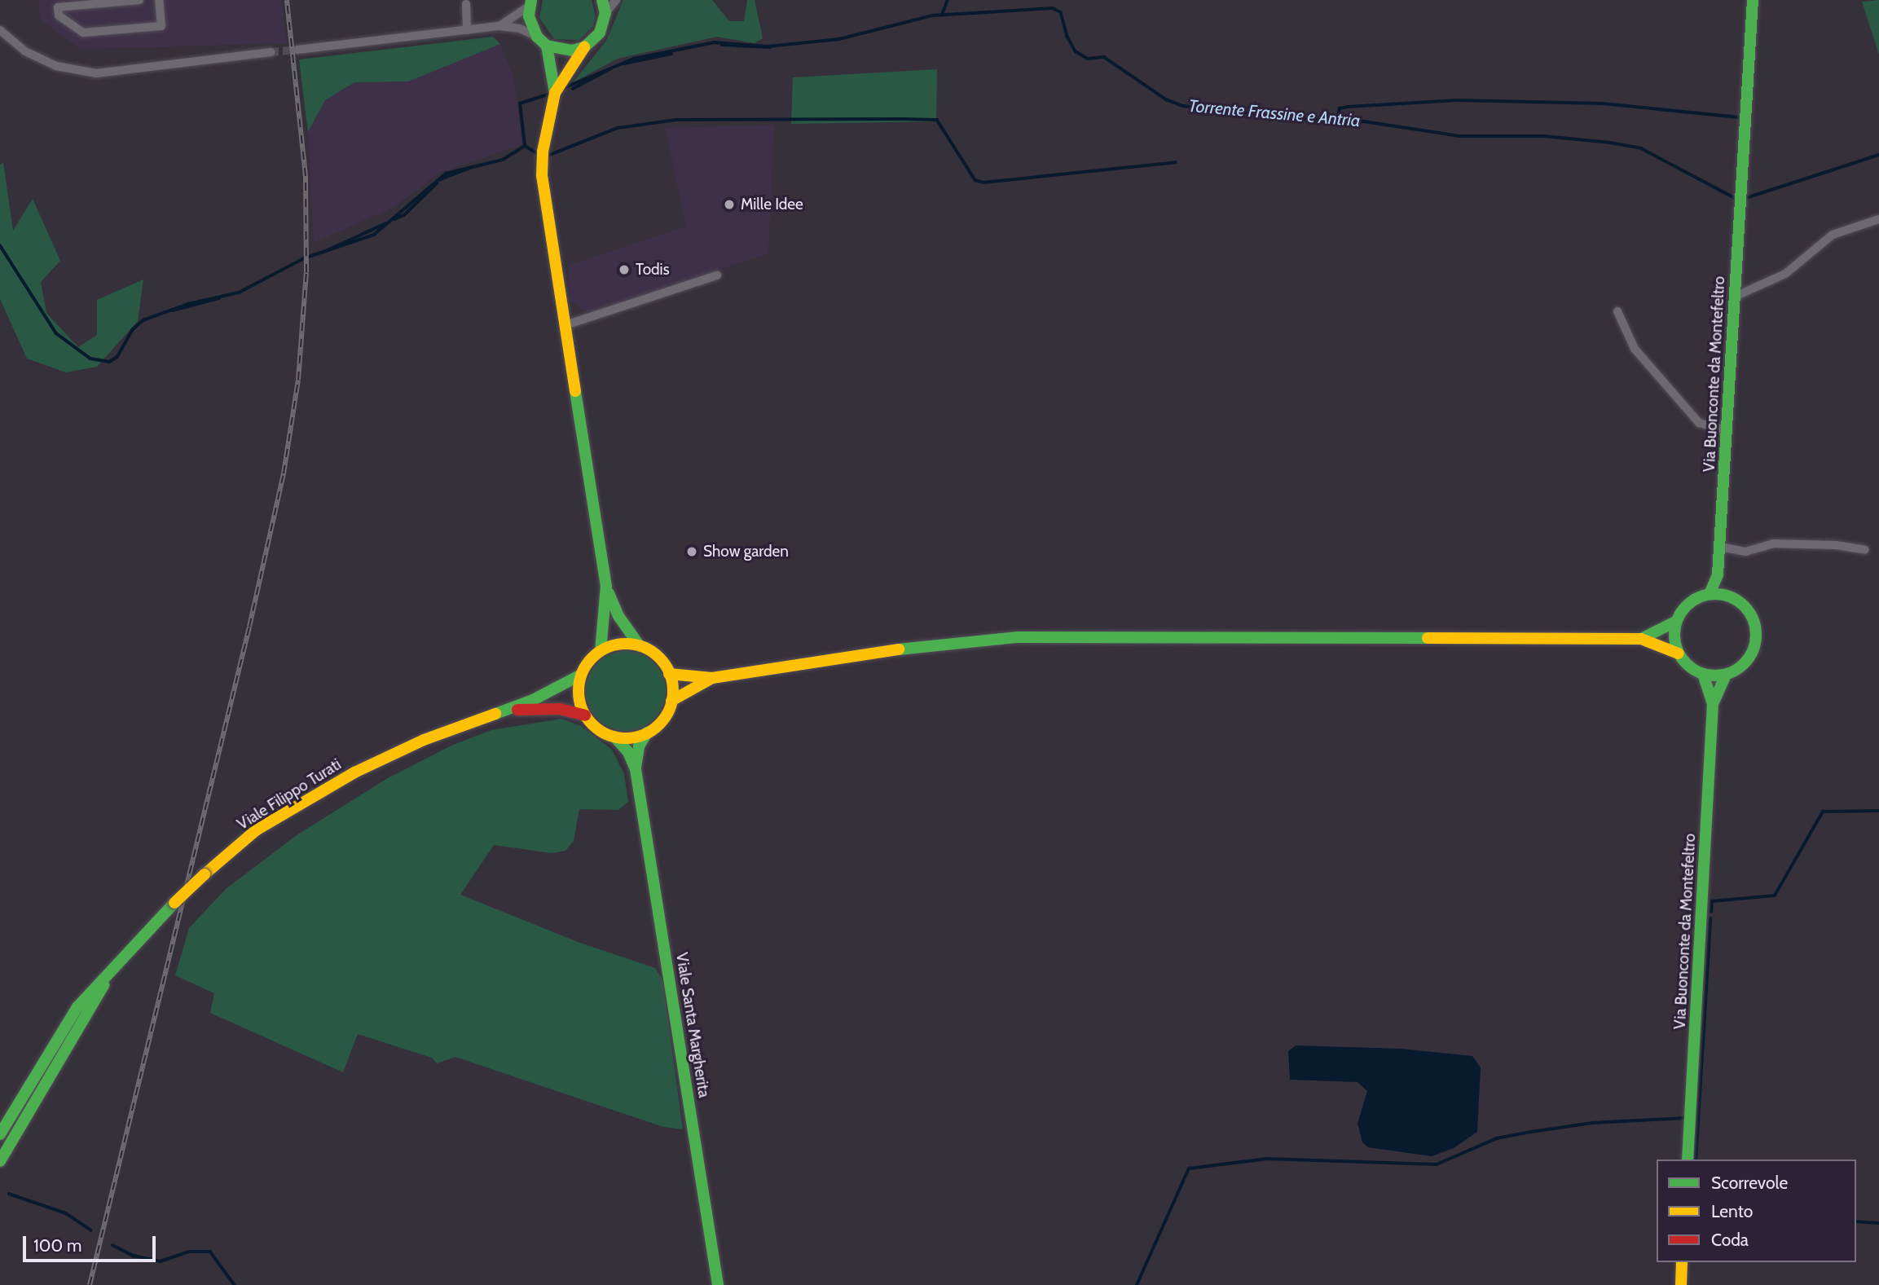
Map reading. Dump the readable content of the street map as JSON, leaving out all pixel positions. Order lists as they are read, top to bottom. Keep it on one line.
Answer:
{"streets":{"main road":["Via Buonconte da Montefeltro","Viale Filippo Turati","Viale Santa Margherita"]},"crossings":[["Viale Filippo Turati","Viale Santa Margherita"]],"water":["Torrente Frassine e Antria"],"places":["Mille Idee","Todis","Show garden"],"legend":["Scorrevole","Lento","Coda"],"scale_bar":"100 m"}
